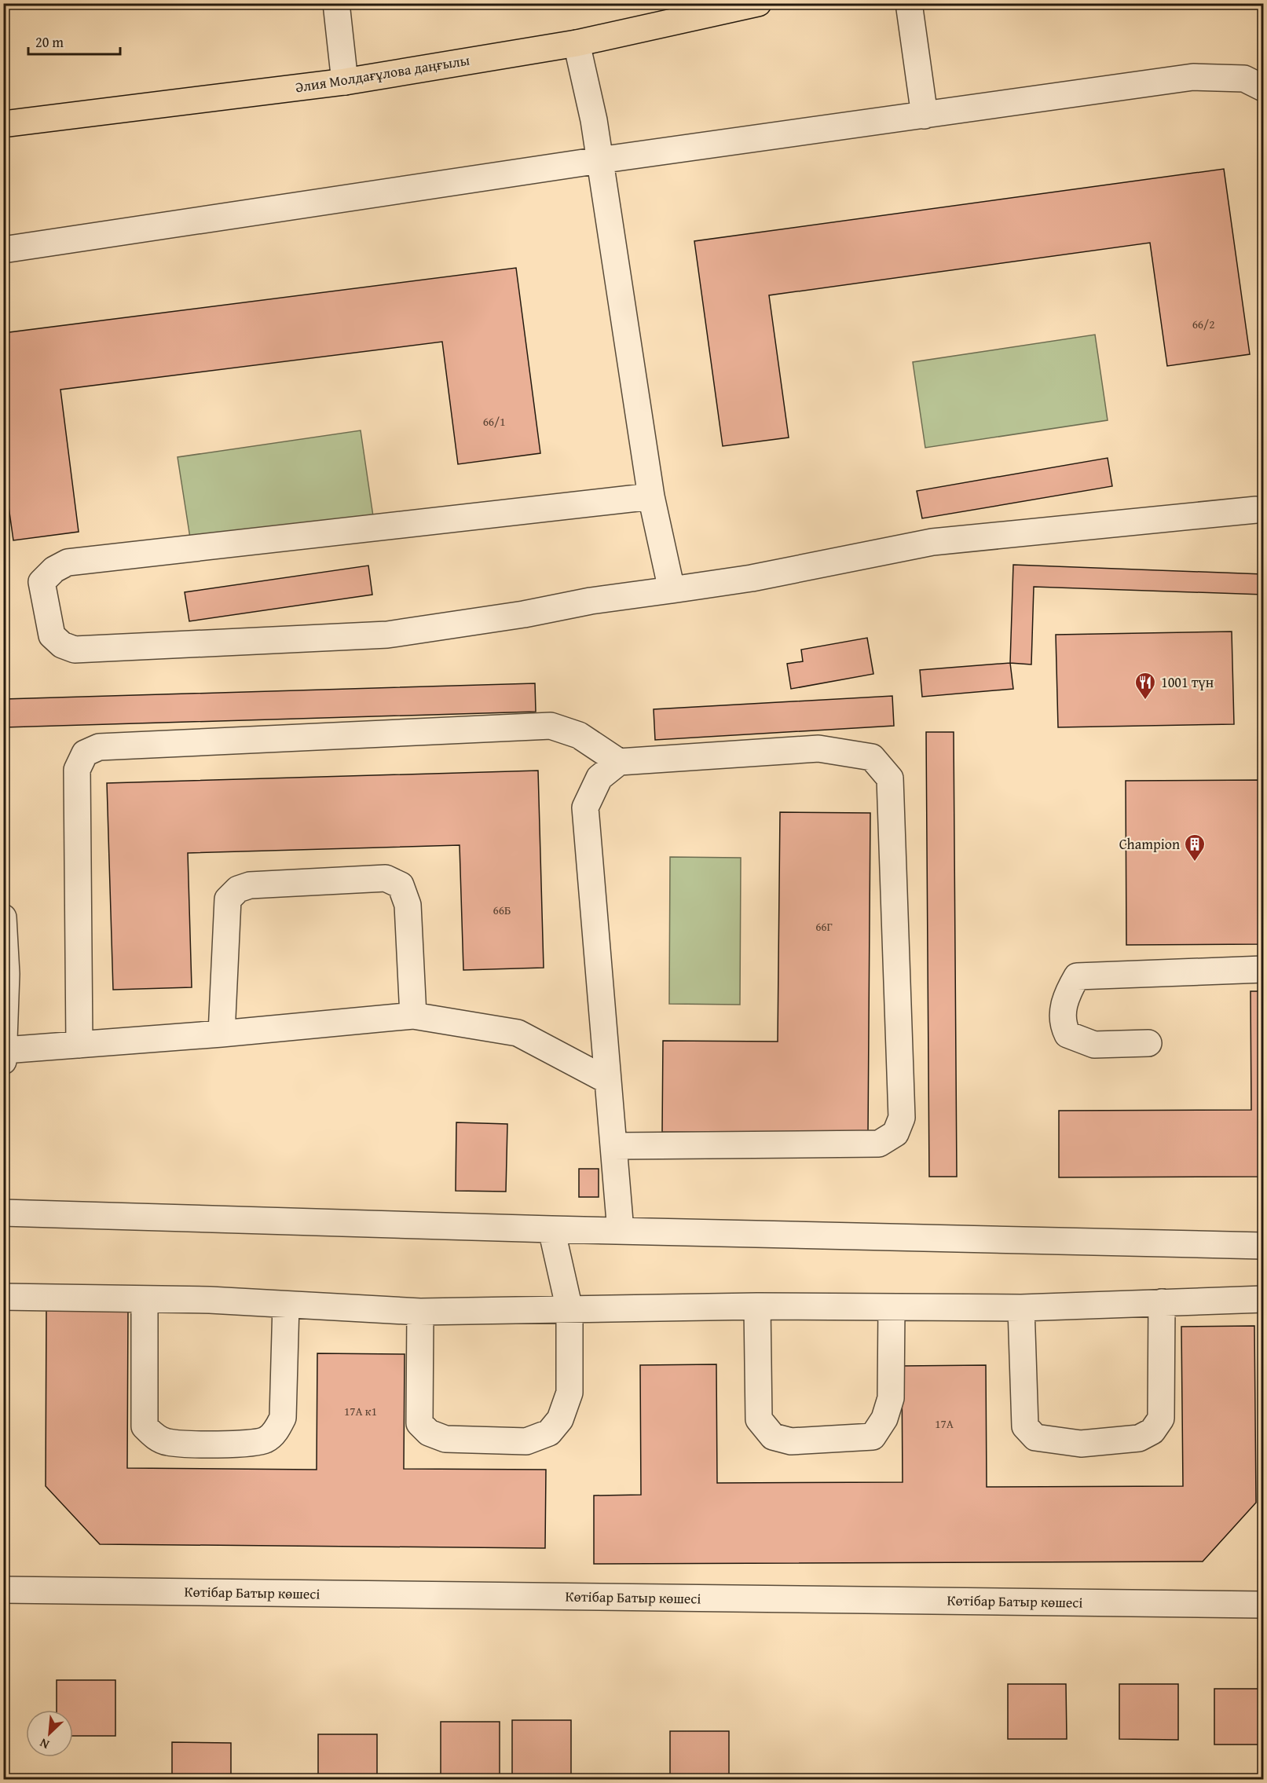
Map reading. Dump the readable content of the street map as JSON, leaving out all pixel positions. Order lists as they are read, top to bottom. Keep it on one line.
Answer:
{"streets":{"main road":["Әлия Молдағұлова даңғылы"],"street":["Көтібар Батыр көшесі"]},"places":{"restaurant":["1001 түн"],"building":["Champion"]},"house_numbers":["66/2","66/1","66Б","66Г","17А к1","17А"],"scale_bar":"20 m","north":"bottom left"}
